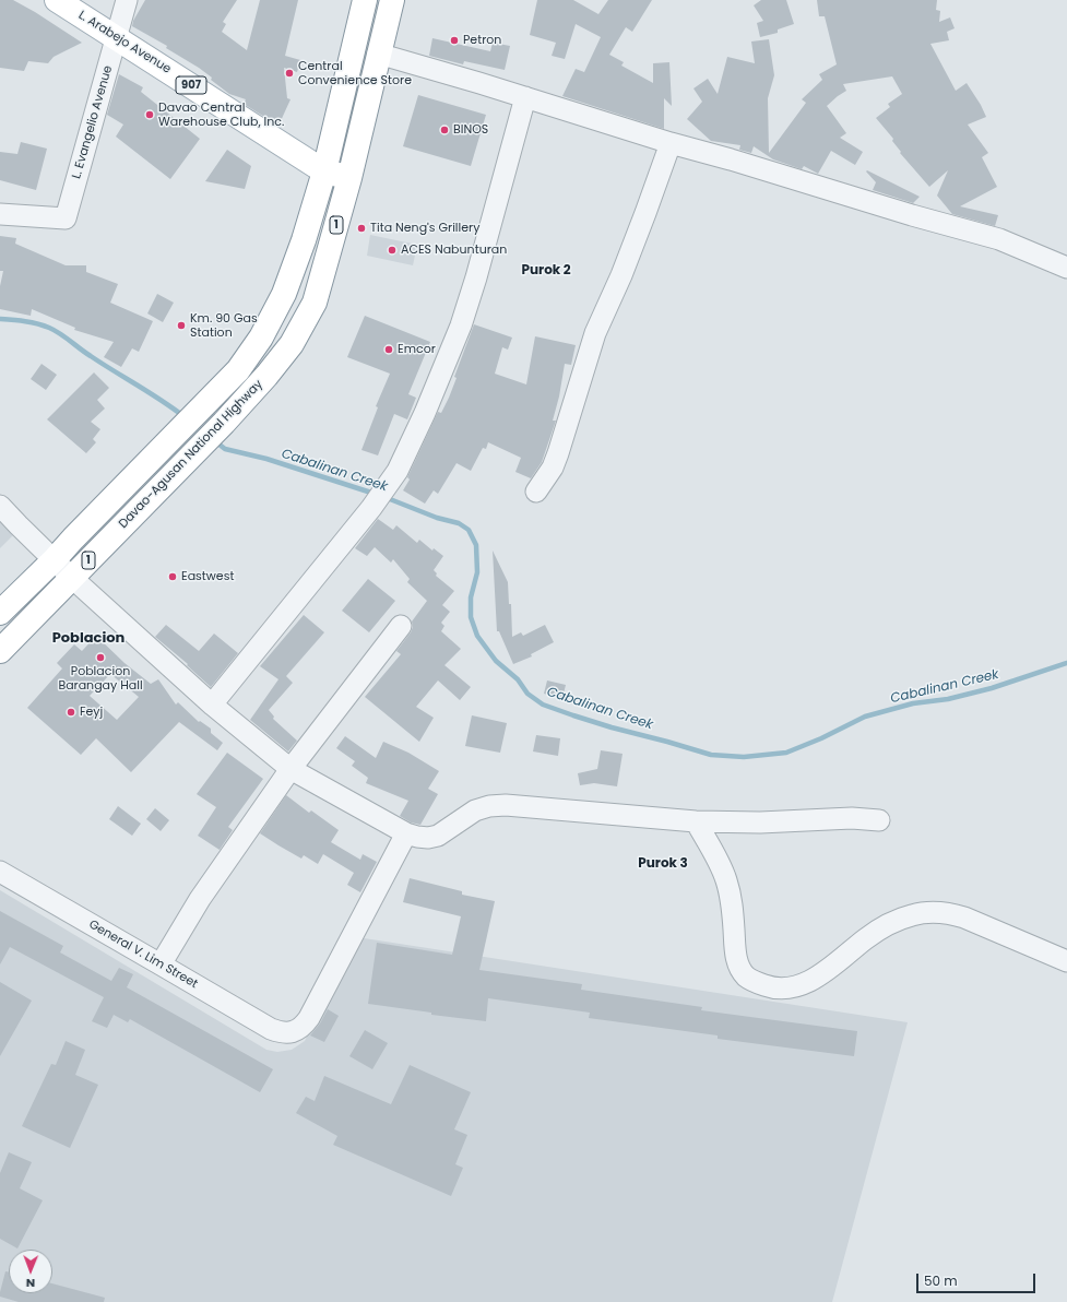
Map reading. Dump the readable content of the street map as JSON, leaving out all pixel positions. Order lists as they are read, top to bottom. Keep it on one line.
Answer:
{"streets":{"main road":["L. Arabejo Avenue","907","1","Davao-Agusan National Highway"],"street":["L. Evangelio Avenue","General V. Lim Street"]},"crossings":[["L. Arabejo Avenue","L. Evangelio Avenue"],["L. Arabejo Avenue","Davao-Agusan National Highway"]],"districts":["Purok 2","Poblacion","Purok 3"],"water":["Cabalinan Creek"],"places":["Petron","Central Convenience Store","Davao Central Warehouse Club, Inc.","BINOS","Tita Neng's Grillery","ACES Nabunturan","Km. 90 Gas Station","Emcor","Eastwest","Poblacion Barangay Hall","Feyj"],"scale_bar":"50 m","north":"bottom"}
